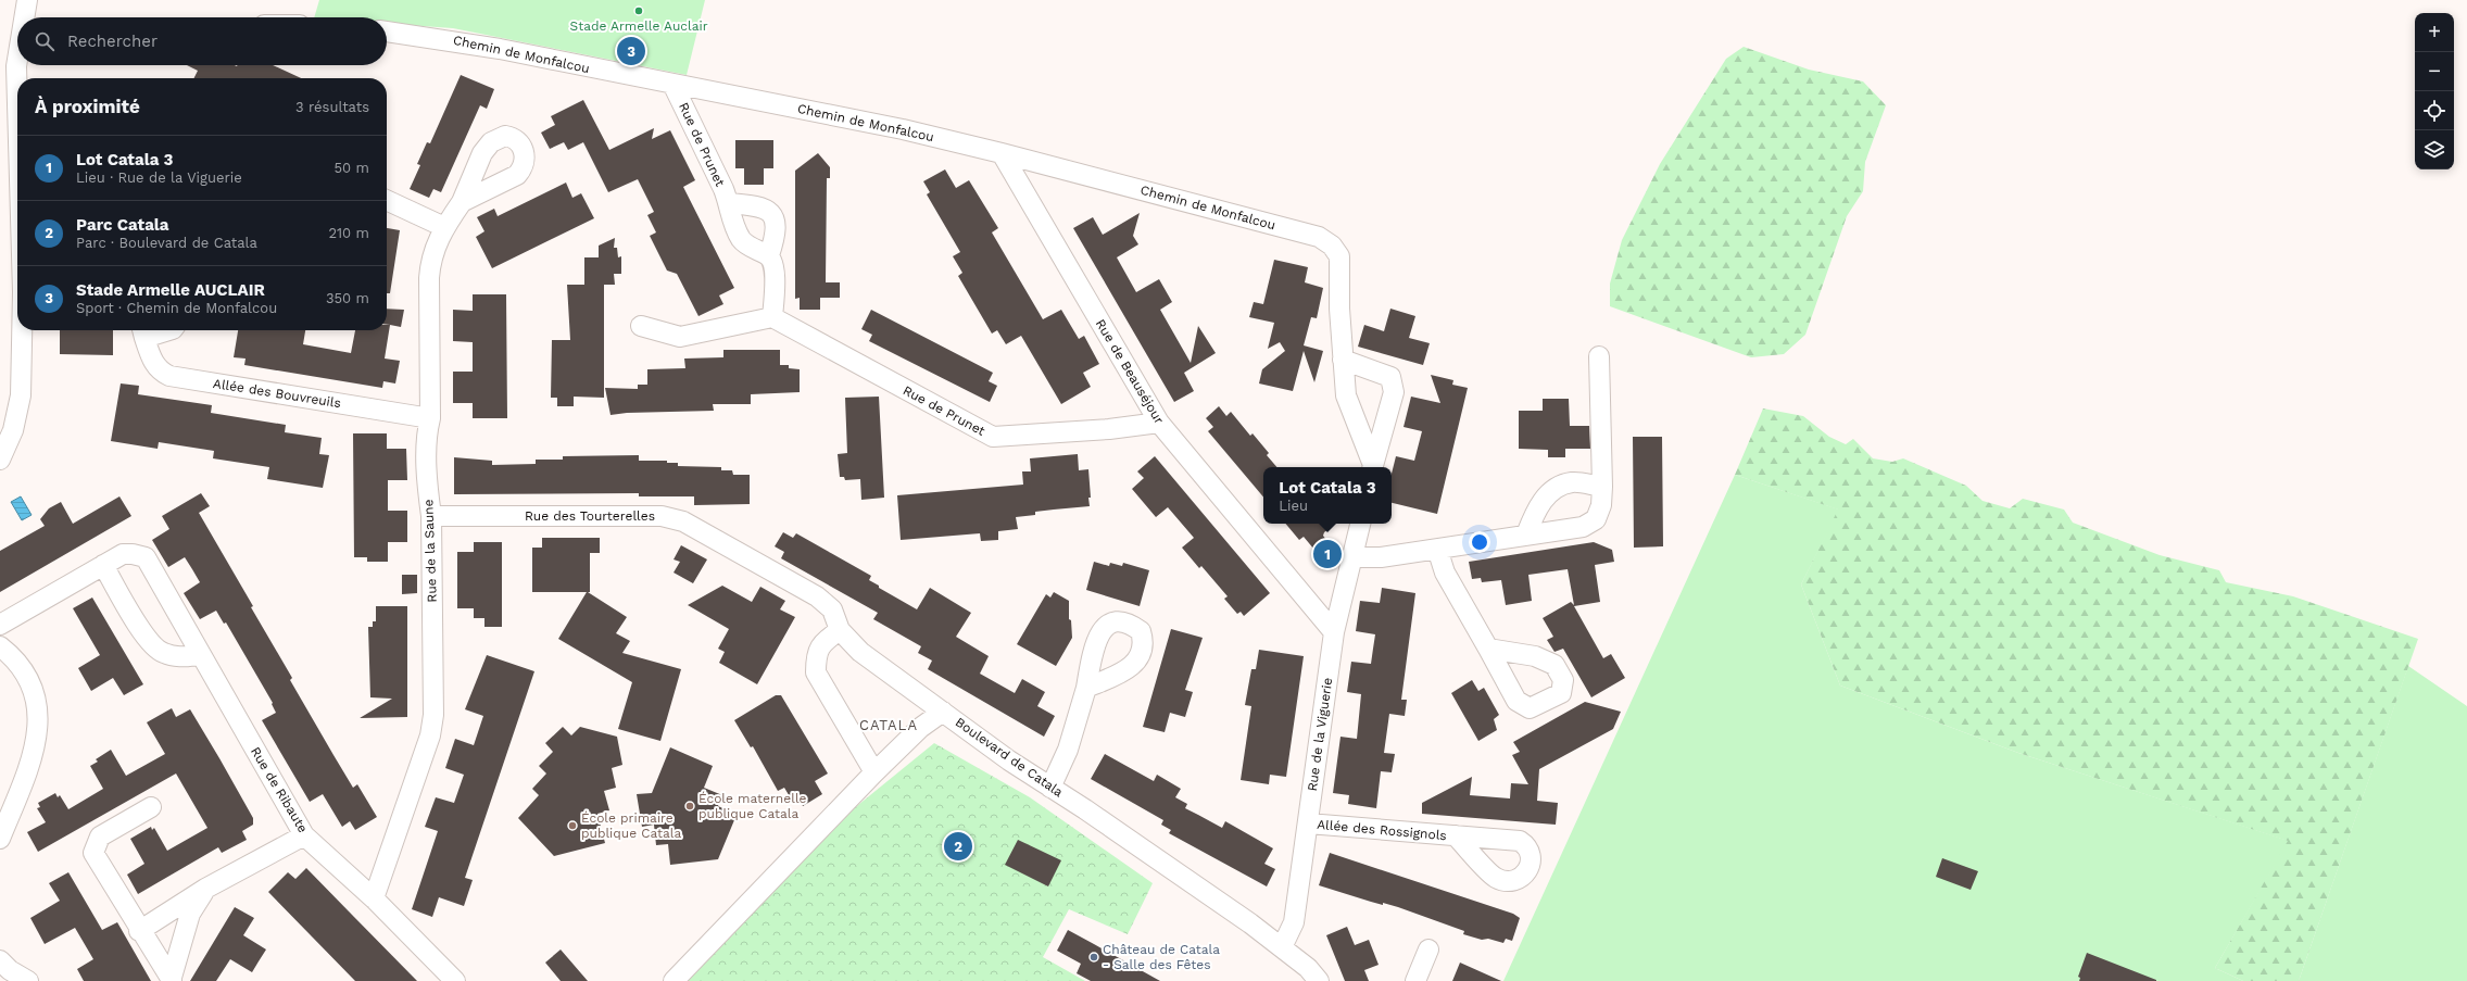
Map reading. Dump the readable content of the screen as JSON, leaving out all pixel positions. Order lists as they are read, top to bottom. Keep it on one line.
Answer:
{"streets":{"street":["Chemin de Monfalcou","Rue de Prunet","Rue de Beauséjour","Allée des Bouvreuils","Rue des Tourterelles","Rue de la Saune","Rue de la Viguerie","Boulevard de Catala","Rue de Ribaute","Allée des Rossignols"]},"crossings":[["Chemin de Monfalcou","Rue de Prunet"],["Chemin de Monfalcou","Rue de Beauséjour"],["Rue de Prunet","Rue de Beauséjour"],["Rue de Beauséjour","Rue de la Viguerie"],["Allée des Bouvreuils","Rue de la Saune"],["Rue des Tourterelles","Rue de la Saune"],["Rue des Tourterelles","Boulevard de Catala"],["Rue de la Saune","Rue de Ribaute"],["Rue de la Viguerie","Boulevard de Catala"],["Rue de la Viguerie","Allée des Rossignols"]],"districts":["CATALA"],"places":["Stade Armelle Auclair","École maternelle publique Catala","École primaire publique Catala","Château de Catala - Salle des Fêtes"],"page":{"map_buttons":["+","−"],"search":"Rechercher","pins":["3","1","2"],"heading":["À proximité","3 résultats"],"list":[{"mark":"1","name":"Lot Catala 3","note":"Lieu · Rue de la Viguerie","value":"50 m"},{"mark":"2","name":"Parc Catala","note":"Parc · Boulevard de Catala","value":"210 m"},{"mark":"3","name":"Stade Armelle AUCLAIR","note":"Sport · Chemin de Monfalcou","value":"350 m"}],"popup":["Lot Catala 3","Lieu"]}}
